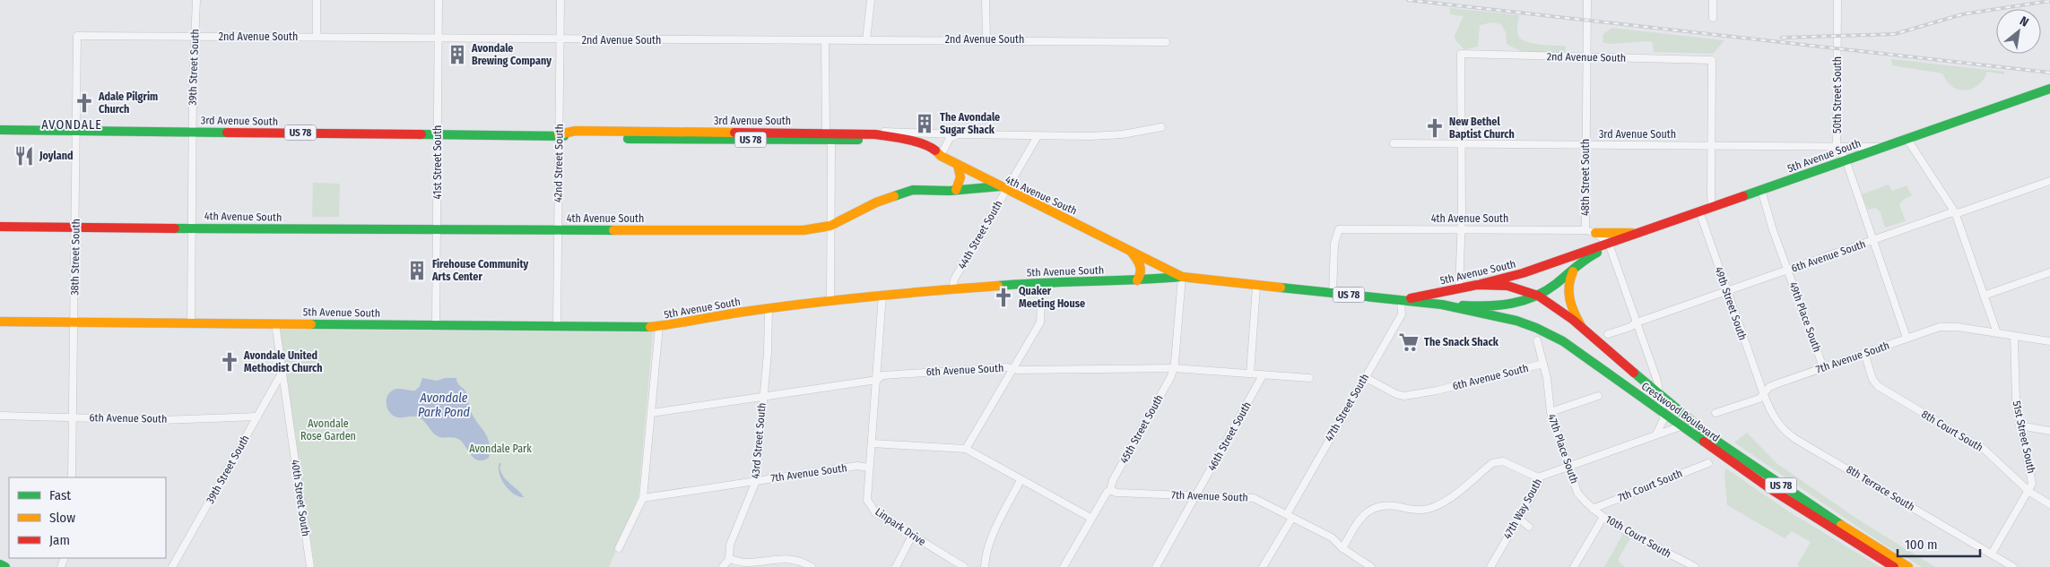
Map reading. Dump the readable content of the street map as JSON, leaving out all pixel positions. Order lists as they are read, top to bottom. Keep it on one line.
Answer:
{"streets":{"street":["2nd Avenue South","39th Street South","50th Street South","3rd Avenue South","US 78","5th Avenue South","41st Street South","42nd Street South","48th Street South","4th Avenue South","44th Street South","6th Avenue South","38th Street South","49th Street South","49th Place South","7th Avenue South","47th Street South","Crestwood Boulevard","45th Street South","8th Court South","46th Street South","51st Street South","43rd Street South","47th Place South","7th Court South","8th Terrace South","40th Street South","47th Way South","Linpark Drive","10th Court South"]},"crossings":[["2nd Avenue South","39th Street South"],["2nd Avenue South","3rd Avenue South"],["2nd Avenue South","41st Street South"],["2nd Avenue South","42nd Street South"],["2nd Avenue South","48th Street South"],["2nd Avenue South","38th Street South"],["39th Street South","3rd Avenue South"],["39th Street South","5th Avenue South"],["39th Street South","4th Avenue South"],["39th Street South","6th Avenue South"],["39th Street South","40th Street South"],["50th Street South","3rd Avenue South"],["50th Street South","5th Avenue South"],["50th Street South","6th Avenue South"],["50th Street South","7th Avenue South"],["3rd Avenue South","US 78"],["3rd Avenue South","5th Avenue South"],["3rd Avenue South","41st Street South"],["3rd Avenue South","42nd Street South"],["3rd Avenue South","48th Street South"],["3rd Avenue South","38th Street South"],["US 78","4th Avenue South"],["US 78","44th Street South"],["5th Avenue South","41st Street South"],["5th Avenue South","42nd Street South"],["5th Avenue South","48th Street South"],["5th Avenue South","4th Avenue South"],["5th Avenue South","44th Street South"],["5th Avenue South","38th Street South"],["5th Avenue South","49th Street South"],["5th Avenue South","49th Place South"],["5th Avenue South","47th Street South"],["5th Avenue South","Crestwood Boulevard"],["5th Avenue South","45th Street South"],["5th Avenue South","43rd Street South"],["5th Avenue South","40th Street South"],["41st Street South","4th Avenue South"],["42nd Street South","4th Avenue South"],["48th Street South","4th Avenue South"],["4th Avenue South","44th Street South"],["4th Avenue South","38th Street South"],["4th Avenue South","45th Street South"],["6th Avenue South","38th Street South"],["6th Avenue South","49th Street South"],["6th Avenue South","49th Place South"],["6th Avenue South","47th Street South"],["6th Avenue South","45th Street South"],["6th Avenue South","46th Street South"],["6th Avenue South","43rd Street South"],["6th Avenue South","47th Place South"],["49th Street South","7th Avenue South"],["49th Street South","8th Terrace South"],["49th Place South","7th Avenue South"],["7th Avenue South","47th Street South"],["7th Avenue South","45th Street South"],["7th Avenue South","8th Court South"],["7th Avenue South","46th Street South"],["7th Avenue South","43rd Street South"],["7th Avenue South","8th Terrace South"],["7th Avenue South","Linpark Drive"],["8th Court South","51st Street South"],["51st Street South","8th Terrace South"],["47th Place South","47th Way South"],["47th Place South","10th Court South"],["7th Court South","10th Court South"]],"districts":["AVONDALE"],"water":["Avondale Park Pond"],"parks":["Avondale Rose Garden","Avondale Park"],"places":{"building":["Avondale Brewing Company","The Avondale Sugar Shack","Firehouse Community Arts Center"],"church":["Adale Pilgrim Church","New Bethel Baptist Church","Quaker Meeting House","Avondale United Methodist Church"],"restaurant":["Joyland"],"supermarket":["The Snack Shack"]},"legend":["Fast","Slow","Jam"],"scale_bar":"100 m","north":"top right"}
